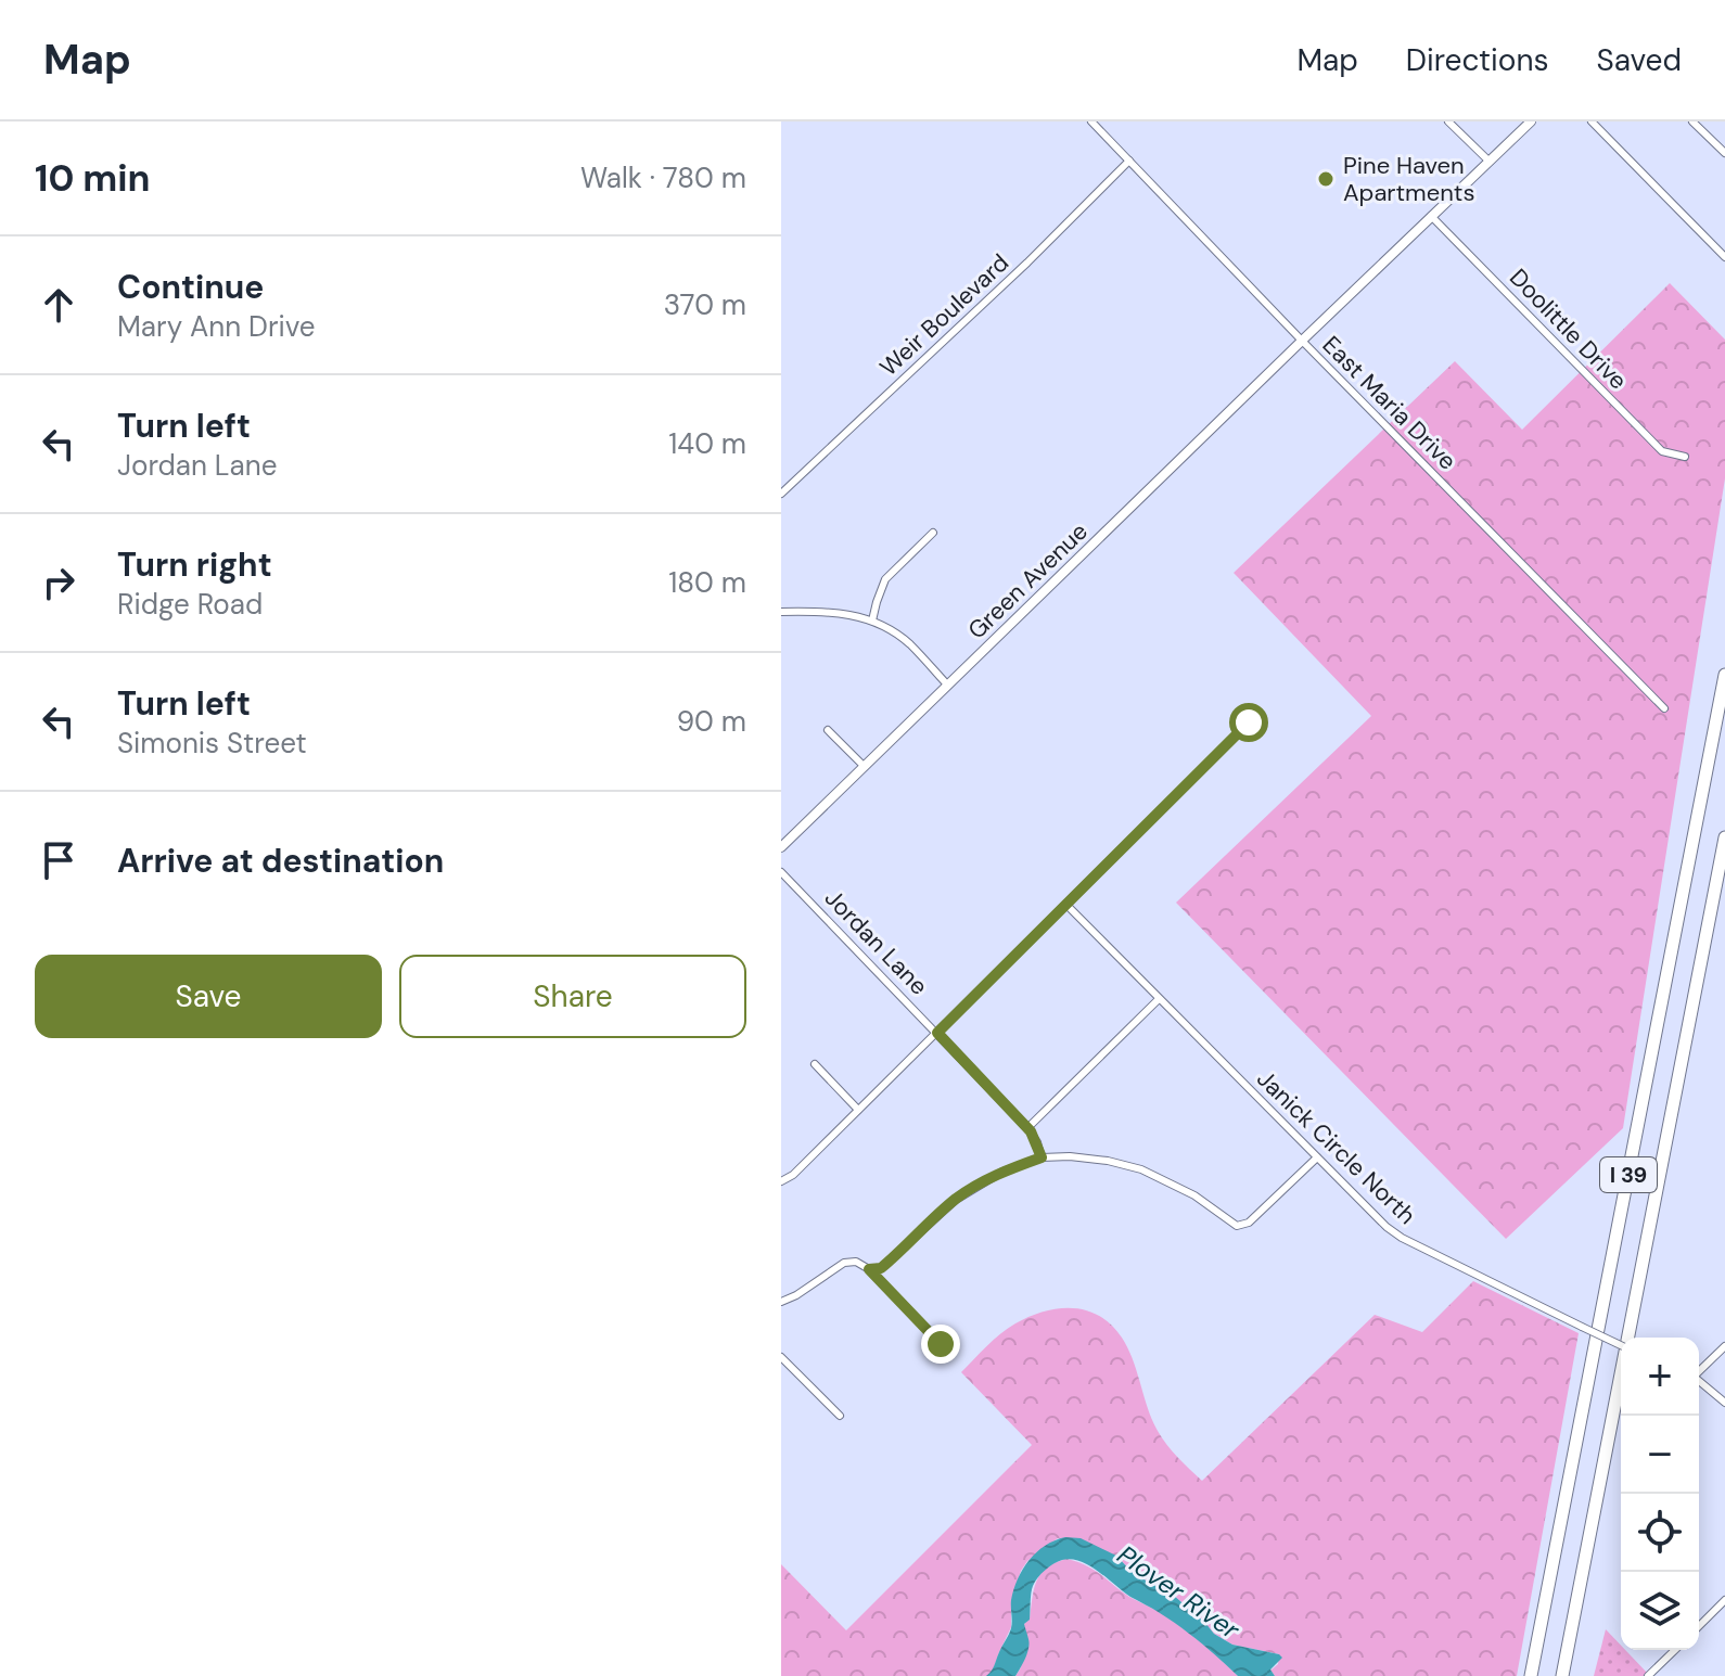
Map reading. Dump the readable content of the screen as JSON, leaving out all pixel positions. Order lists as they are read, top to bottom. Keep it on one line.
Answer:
{"streets":{"highway":["I 39"],"street":["Weir Boulevard","Doolittle Drive","East Maria Drive","Green Avenue","Jordan Lane","Janick Circle North"]},"crossings":[["Weir Boulevard","East Maria Drive"],["Doolittle Drive","Green Avenue"],["East Maria Drive","Green Avenue"]],"water":["Plover River"],"places":["Pine Haven Apartments"],"page":{"header":"Map","nav":["Map","Directions","Saved"],"heading":["10 min","Walk · 780 m"],"list":[["Continue","Mary Ann Drive","370 m"],["Turn left","Jordan Lane","140 m"],["Turn right","Ridge Road","180 m"],["Turn left","Simonis Street","90 m"],"Arrive at destination"],"buttons":["Save","Share"],"map_buttons":["+","−"]}}
